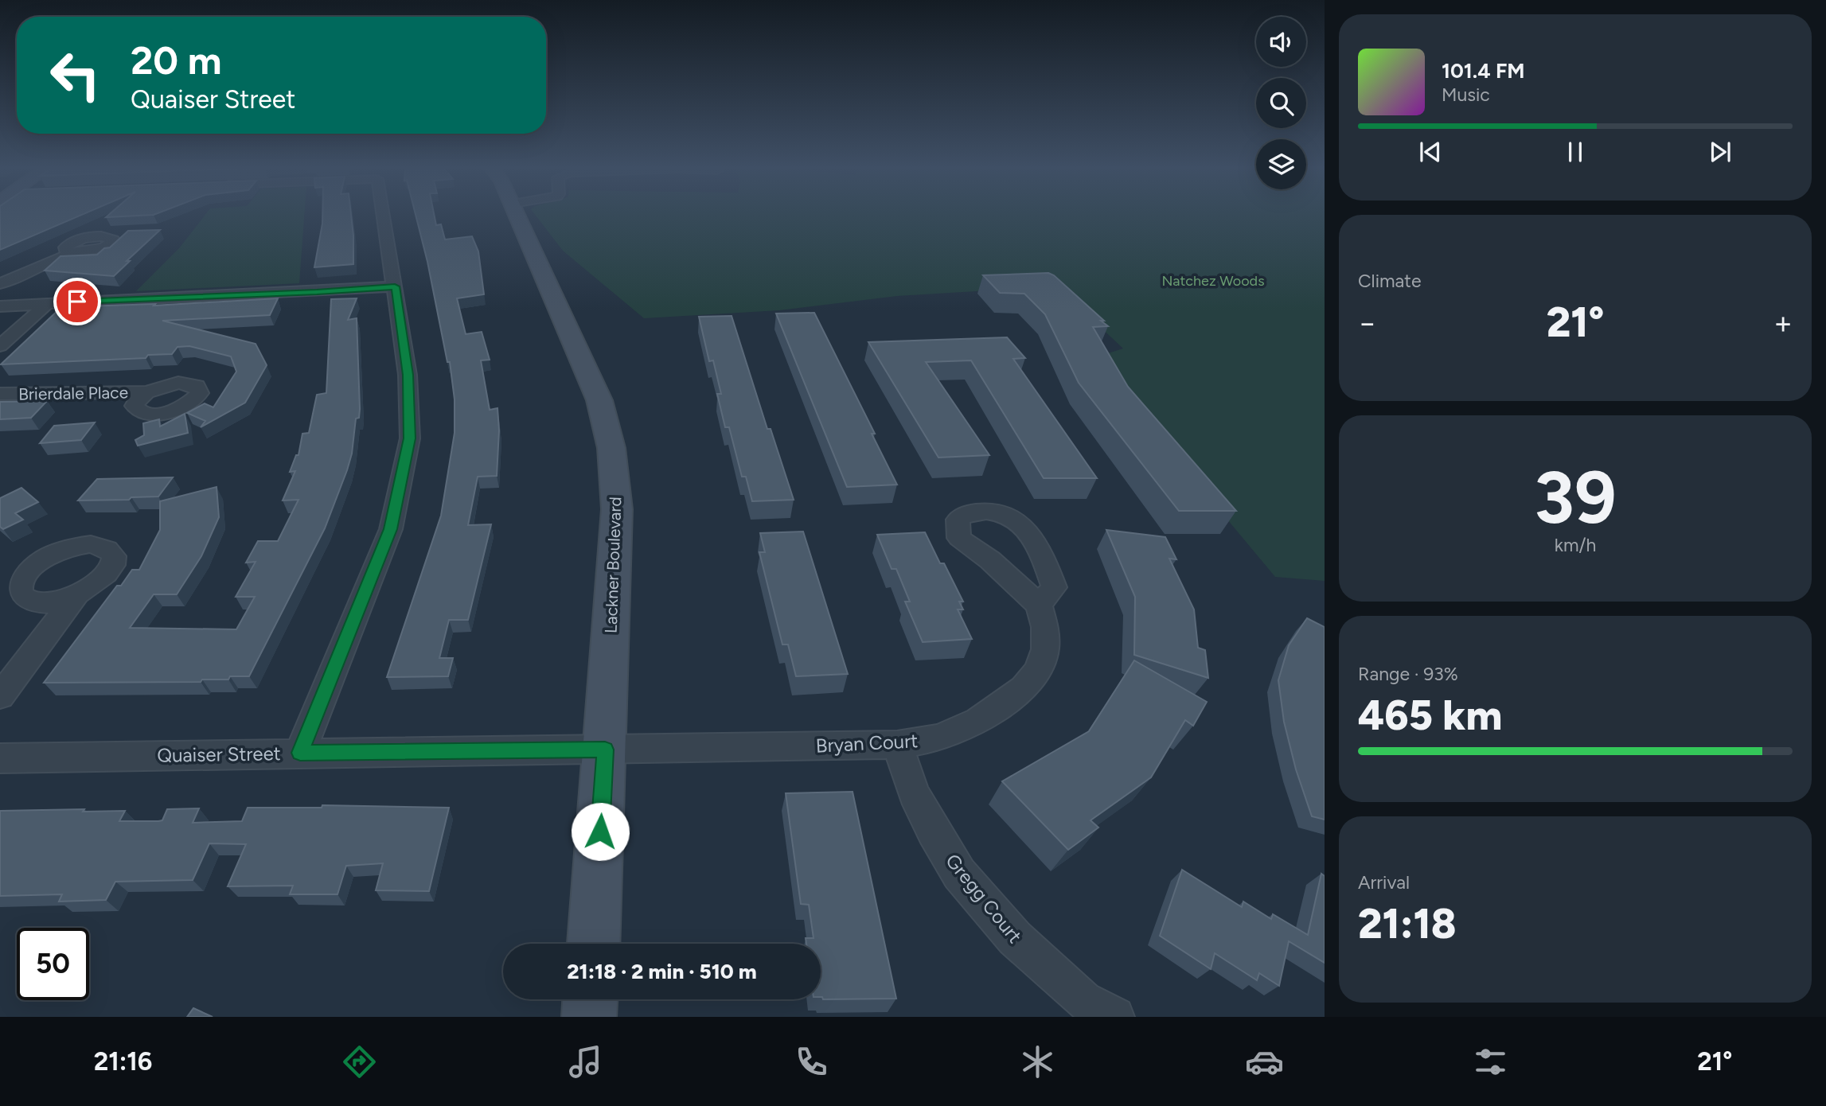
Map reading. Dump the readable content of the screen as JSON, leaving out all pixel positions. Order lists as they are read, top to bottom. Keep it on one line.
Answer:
{"streets":{"main road":["Lackner Boulevard"],"street":["Brierdale Place","Bryan Court","Quaiser Street","Gregg Court"]},"crossings":[["Lackner Boulevard","Bryan Court"],["Lackner Boulevard","Quaiser Street"],["Bryan Court","Quaiser Street"],["Bryan Court","Gregg Court"]],"parks":["Natchez Woods"],"page":{"turn":["20 m","Quaiser Street"],"song":["101.4 FM","Music"],"tile":["Climate",["39","km/h"],["Range · 93%","465 km"],["Arrival","21:18"]],"heat":["−","21°","+"],"limit":"50","trip":"21:18 · 2 min · 510 m","tabs":["21:16","21°"]}}
